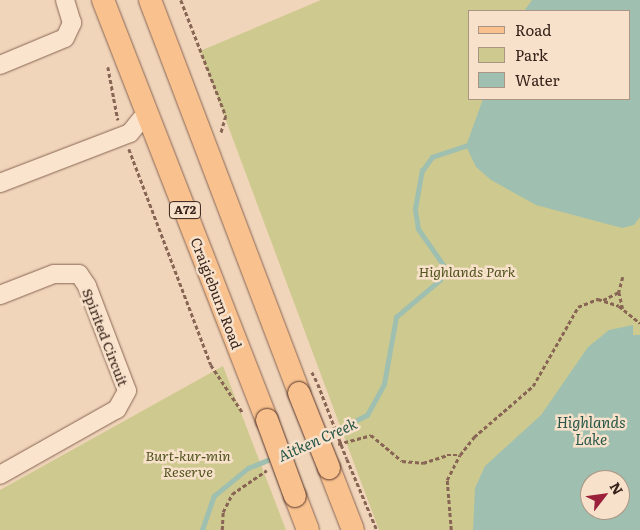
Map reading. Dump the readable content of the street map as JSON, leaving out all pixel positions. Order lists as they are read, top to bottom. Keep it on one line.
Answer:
{"streets":{"main road":["A72","Craigieburn Road"],"street":["Spirited Circuit"]},"water":["Highlands Lake","Aitken Creek"],"parks":["Highlands Park","Burt-kur-min Reserve"],"legend":["Road","Park","Water"],"north":"top right"}
